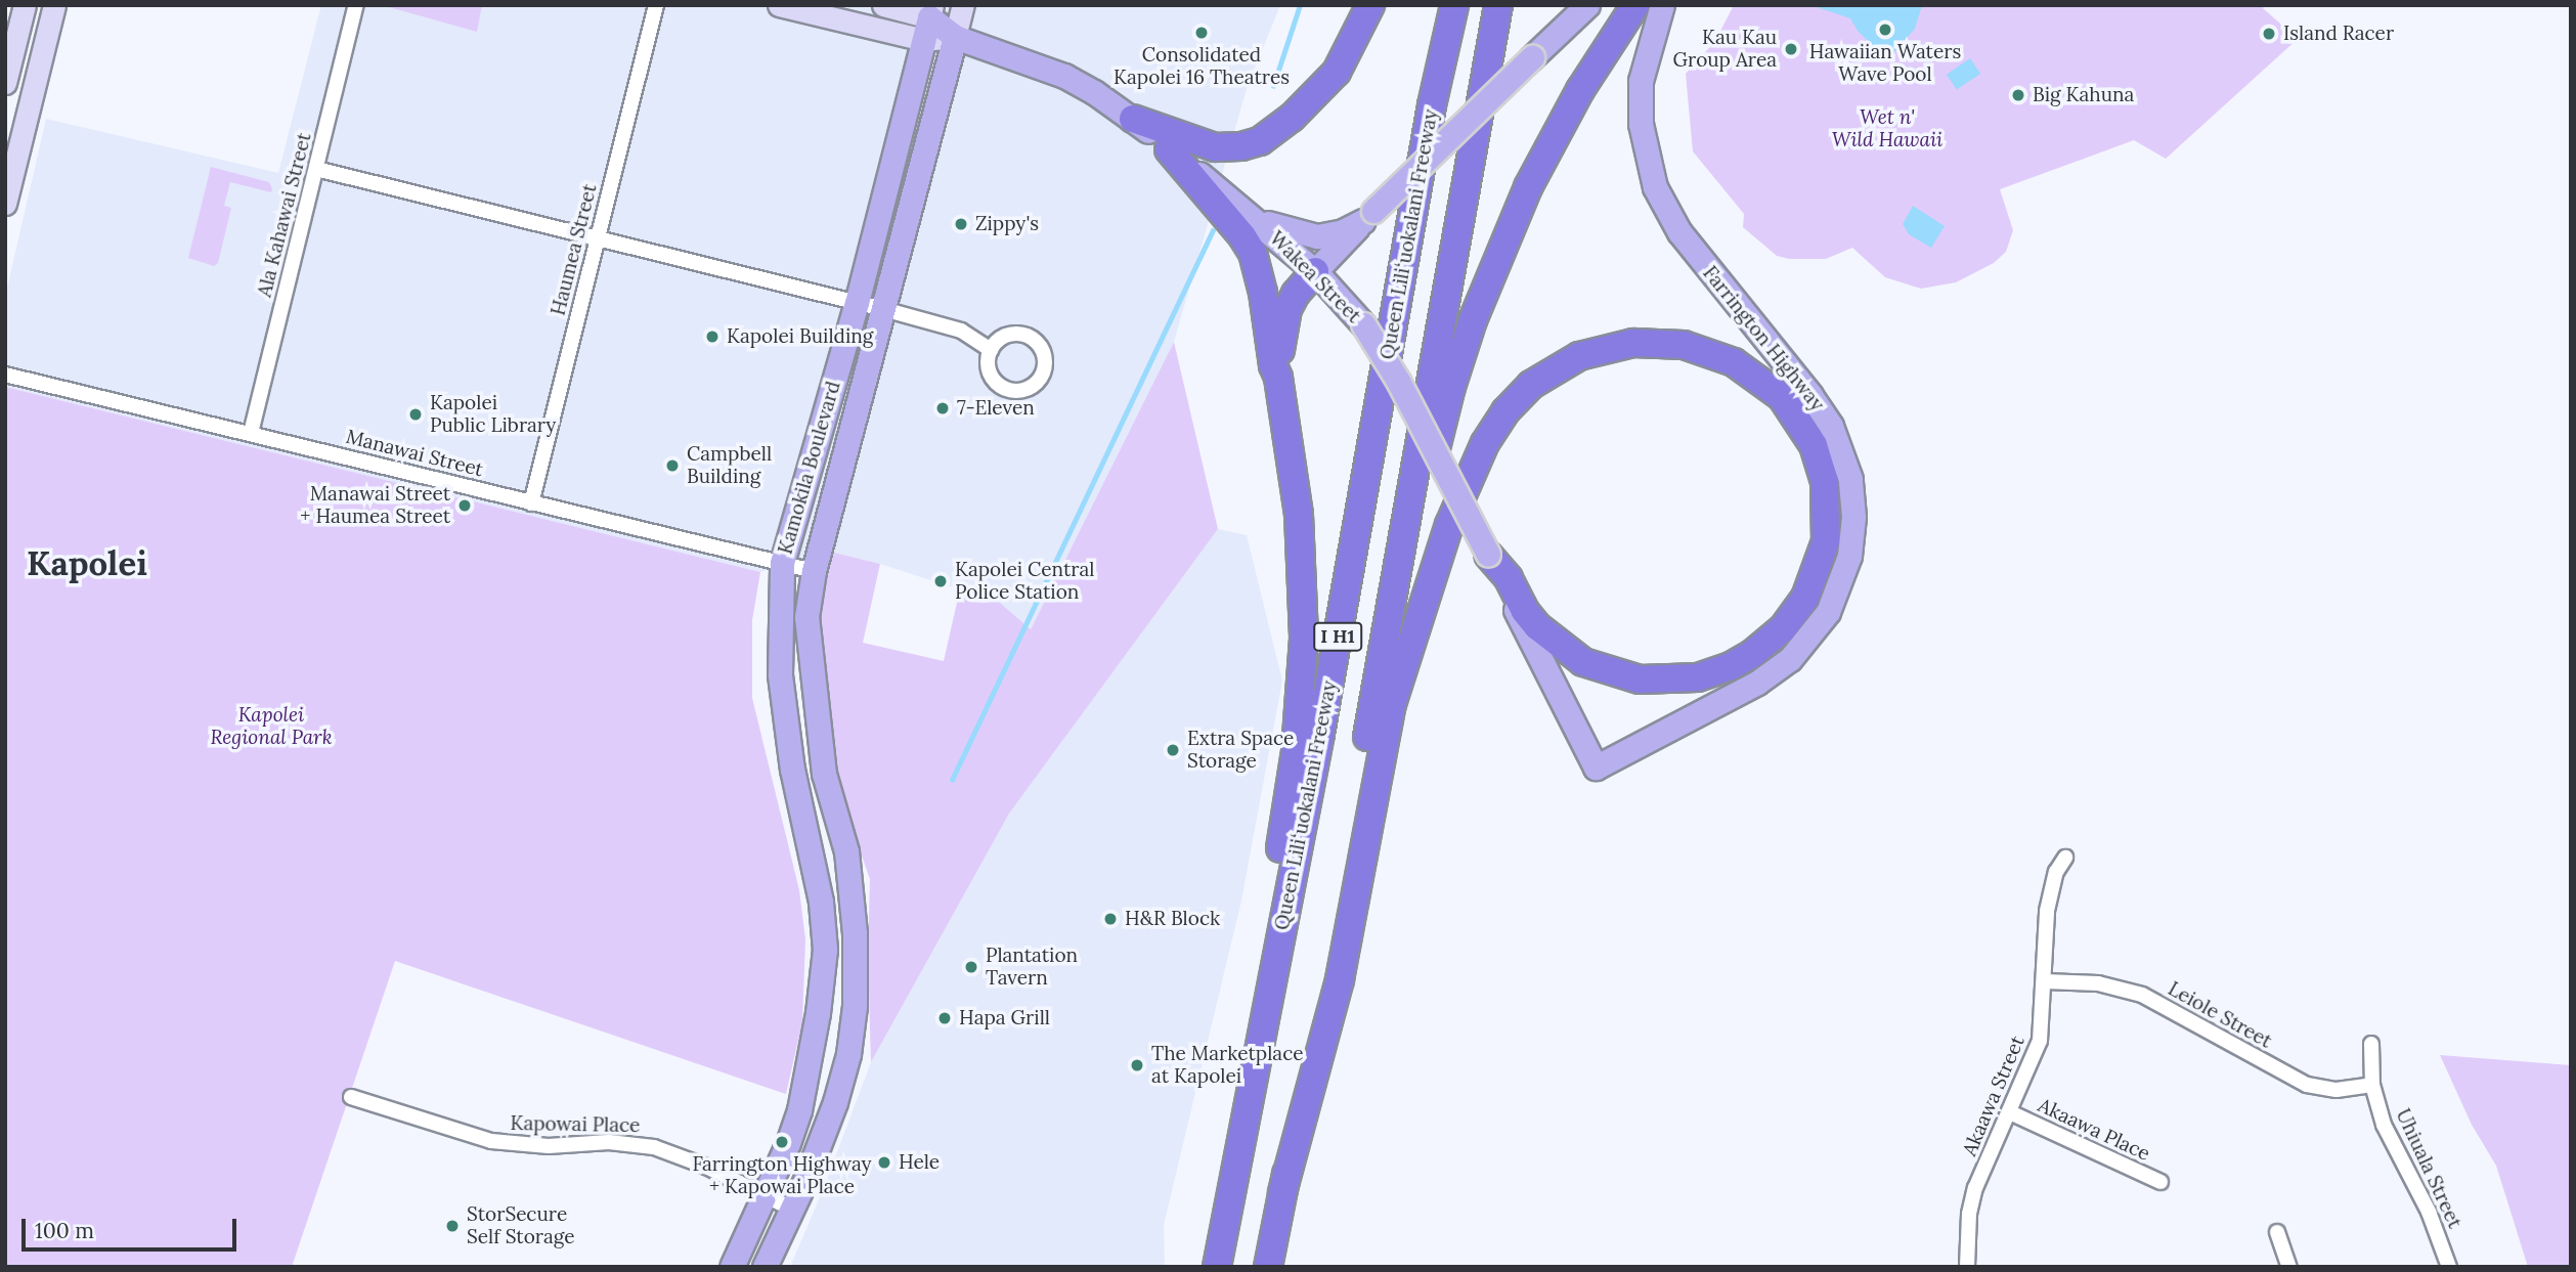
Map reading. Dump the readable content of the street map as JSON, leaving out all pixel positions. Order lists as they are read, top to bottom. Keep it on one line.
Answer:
{"streets":{"highway":["Queen Liliʻuokalani Freeway","I H1"],"main road":["Wakea Street","Farrington Highway","Kamokila Boulevard"],"street":["Ala Kahawai Street","Haumea Street","Manawai Street","Leiole Street","Akaawa Street","Kapowai Place","Akaawa Place","Uhiuala Street"]},"crossings":[["Ala Kahawai Street","Manawai Street"],["Haumea Street","Manawai Street"],["Wakea Street","Farrington Highway"],["Wakea Street","Kamokila Boulevard"],["Manawai Street","Kamokila Boulevard"],["Kamokila Boulevard","Kapowai Place"],["Leiole Street","Akaawa Street"],["Leiole Street","Uhiuala Street"],["Akaawa Street","Akaawa Place"]],"districts":["Kapolei"],"parks":["Wet n' Wild Hawaii","Kapolei Regional Park"],"places":["Hawaiian Waters Wave Pool","Consolidated Kapolei 16 Theatres","Island Racer","Kau Kau Group Area","Big Kahuna","Zippy's","Kapolei Building","7-Eleven","Kapolei Public Library","Campbell Building","Manawai Street + Haumea Street","Kapolei Central Police Station","Extra Space Storage","H&R Block","Plantation Tavern","Hapa Grill","The Marketplace at Kapolei","Farrington Highway + Kapowai Place","Hele","StorSecure Self Storage"],"scale_bar":"100 m"}
